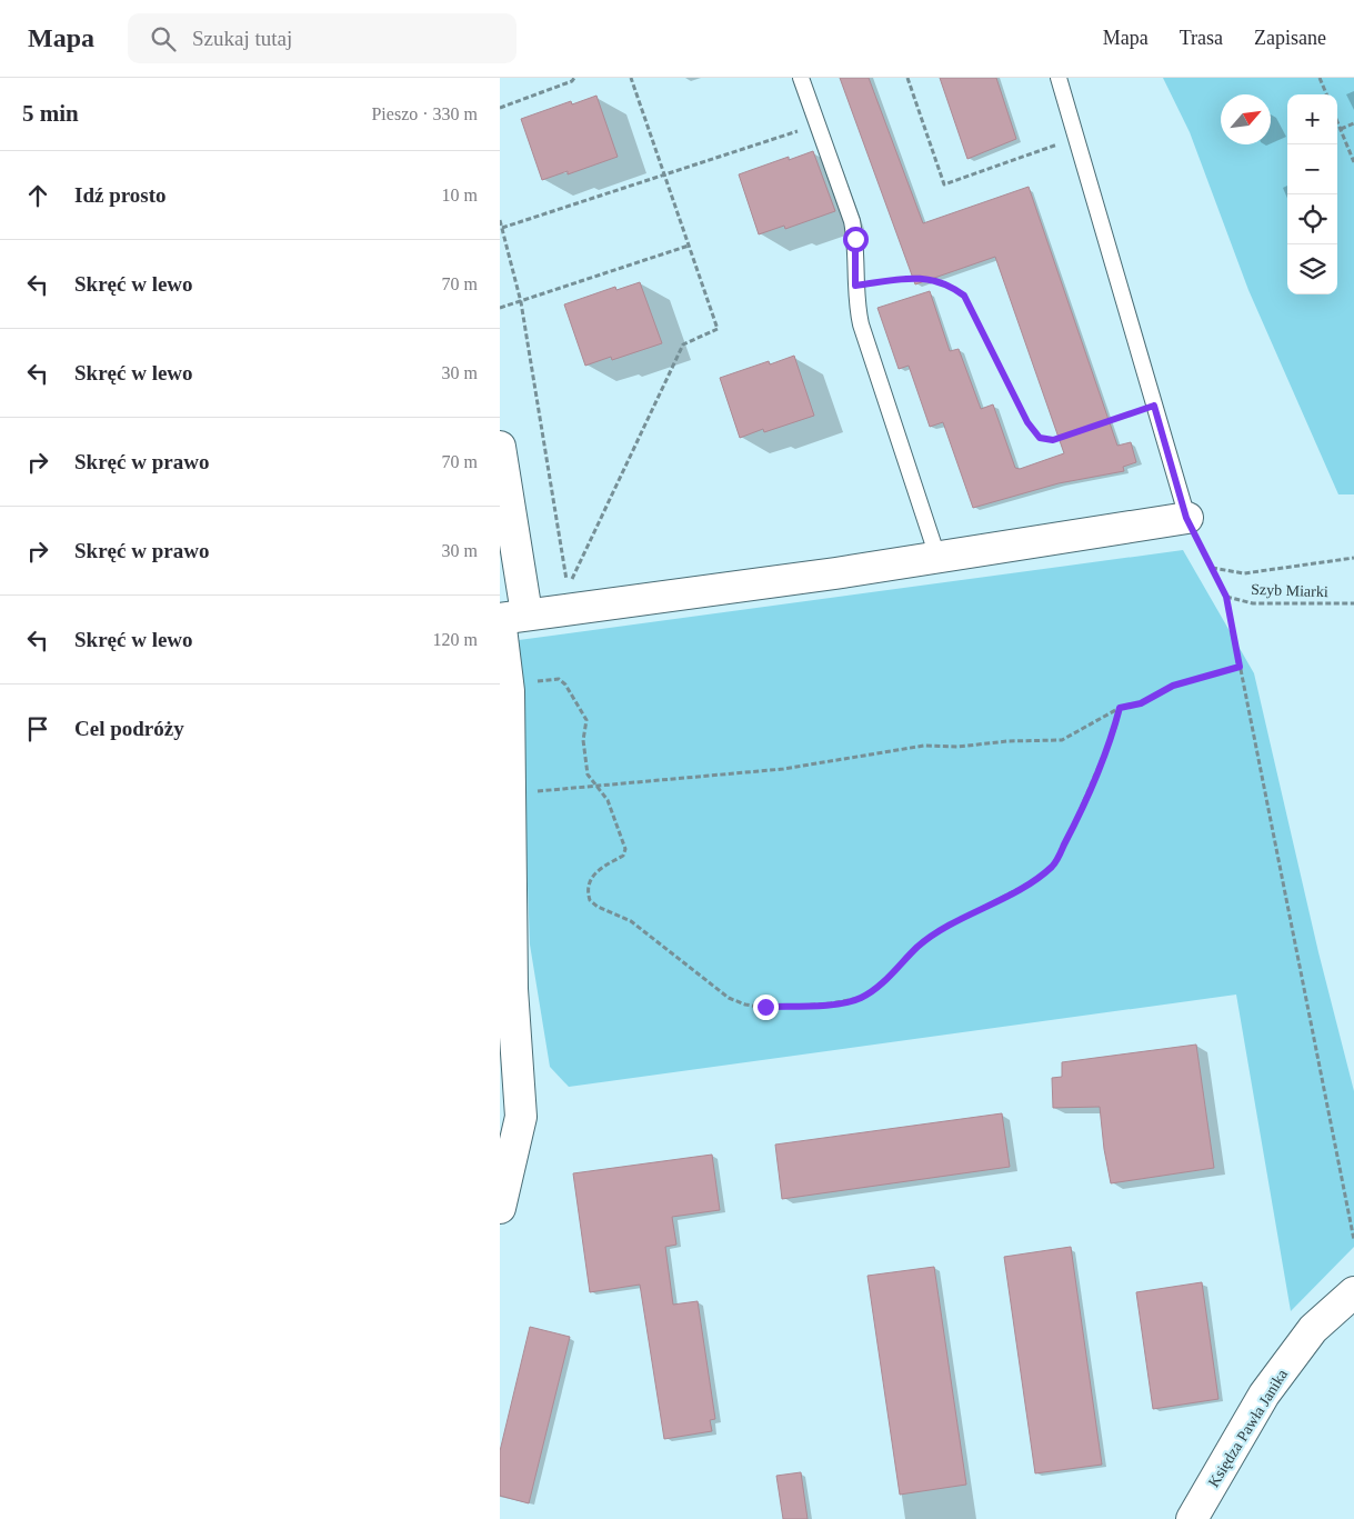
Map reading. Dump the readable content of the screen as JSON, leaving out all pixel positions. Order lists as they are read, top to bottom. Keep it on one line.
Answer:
{"streets":{"street":["Księdza Pawła Janika"],"path":["Szyb Miarki"]},"north":"top right","page":{"header":"Mapa","search":"Szukaj tutaj","nav":["Mapa","Trasa","Zapisane"],"heading":["5 min","Pieszo · 330 m"],"map_buttons":["+","−"],"list":[["Idź prosto","10 m"],["Skręć w lewo","70 m"],["Skręć w lewo","30 m"],["Skręć w prawo","70 m"],["Skręć w prawo","30 m"],["Skręć w lewo","120 m"],"Cel podróży"]}}
